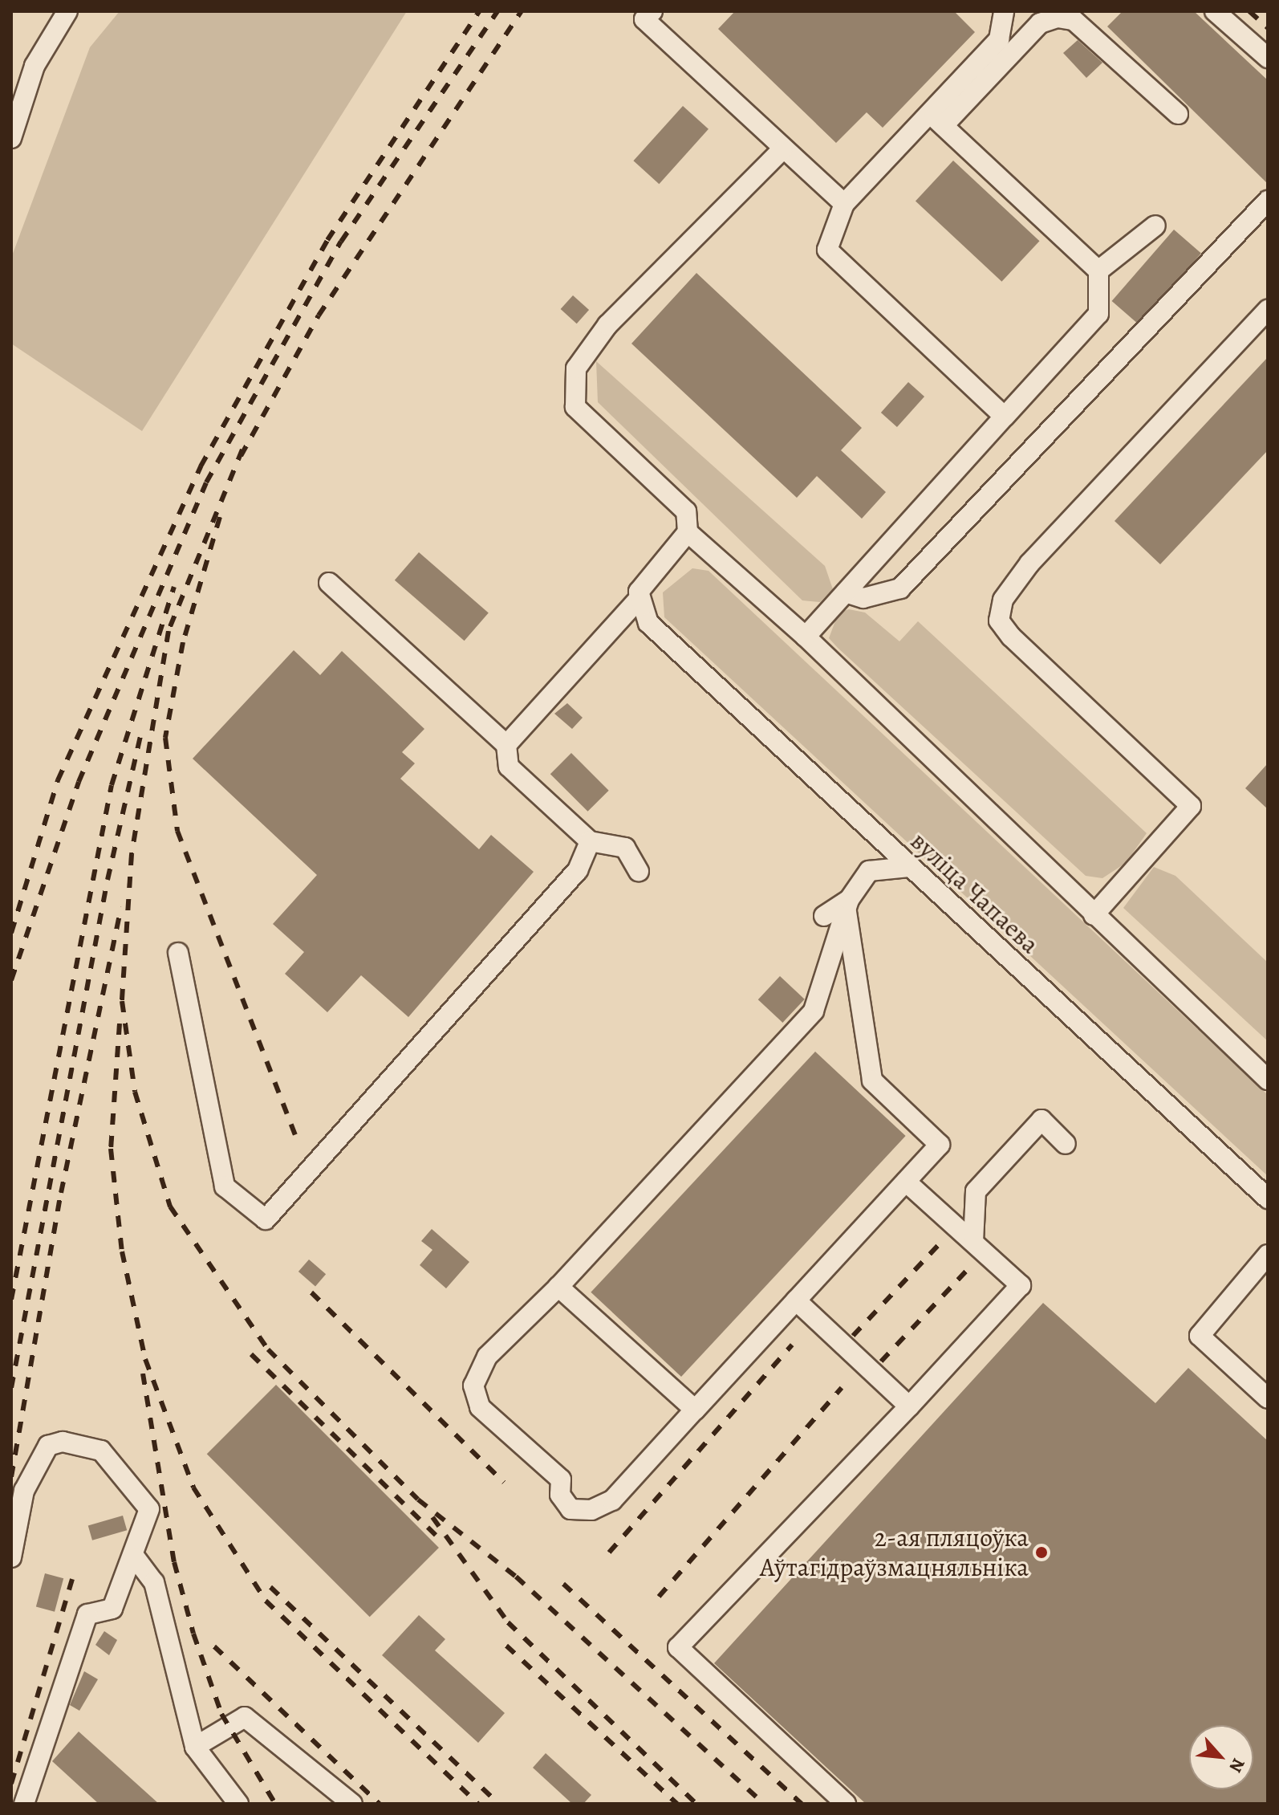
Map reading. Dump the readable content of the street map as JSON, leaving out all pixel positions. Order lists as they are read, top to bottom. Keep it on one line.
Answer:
{"streets":{"street":["вуліца Чапаева"]},"places":["2-ая пляцоўка Аўтагідраўзмацняльніка"],"north":"bottom right"}
